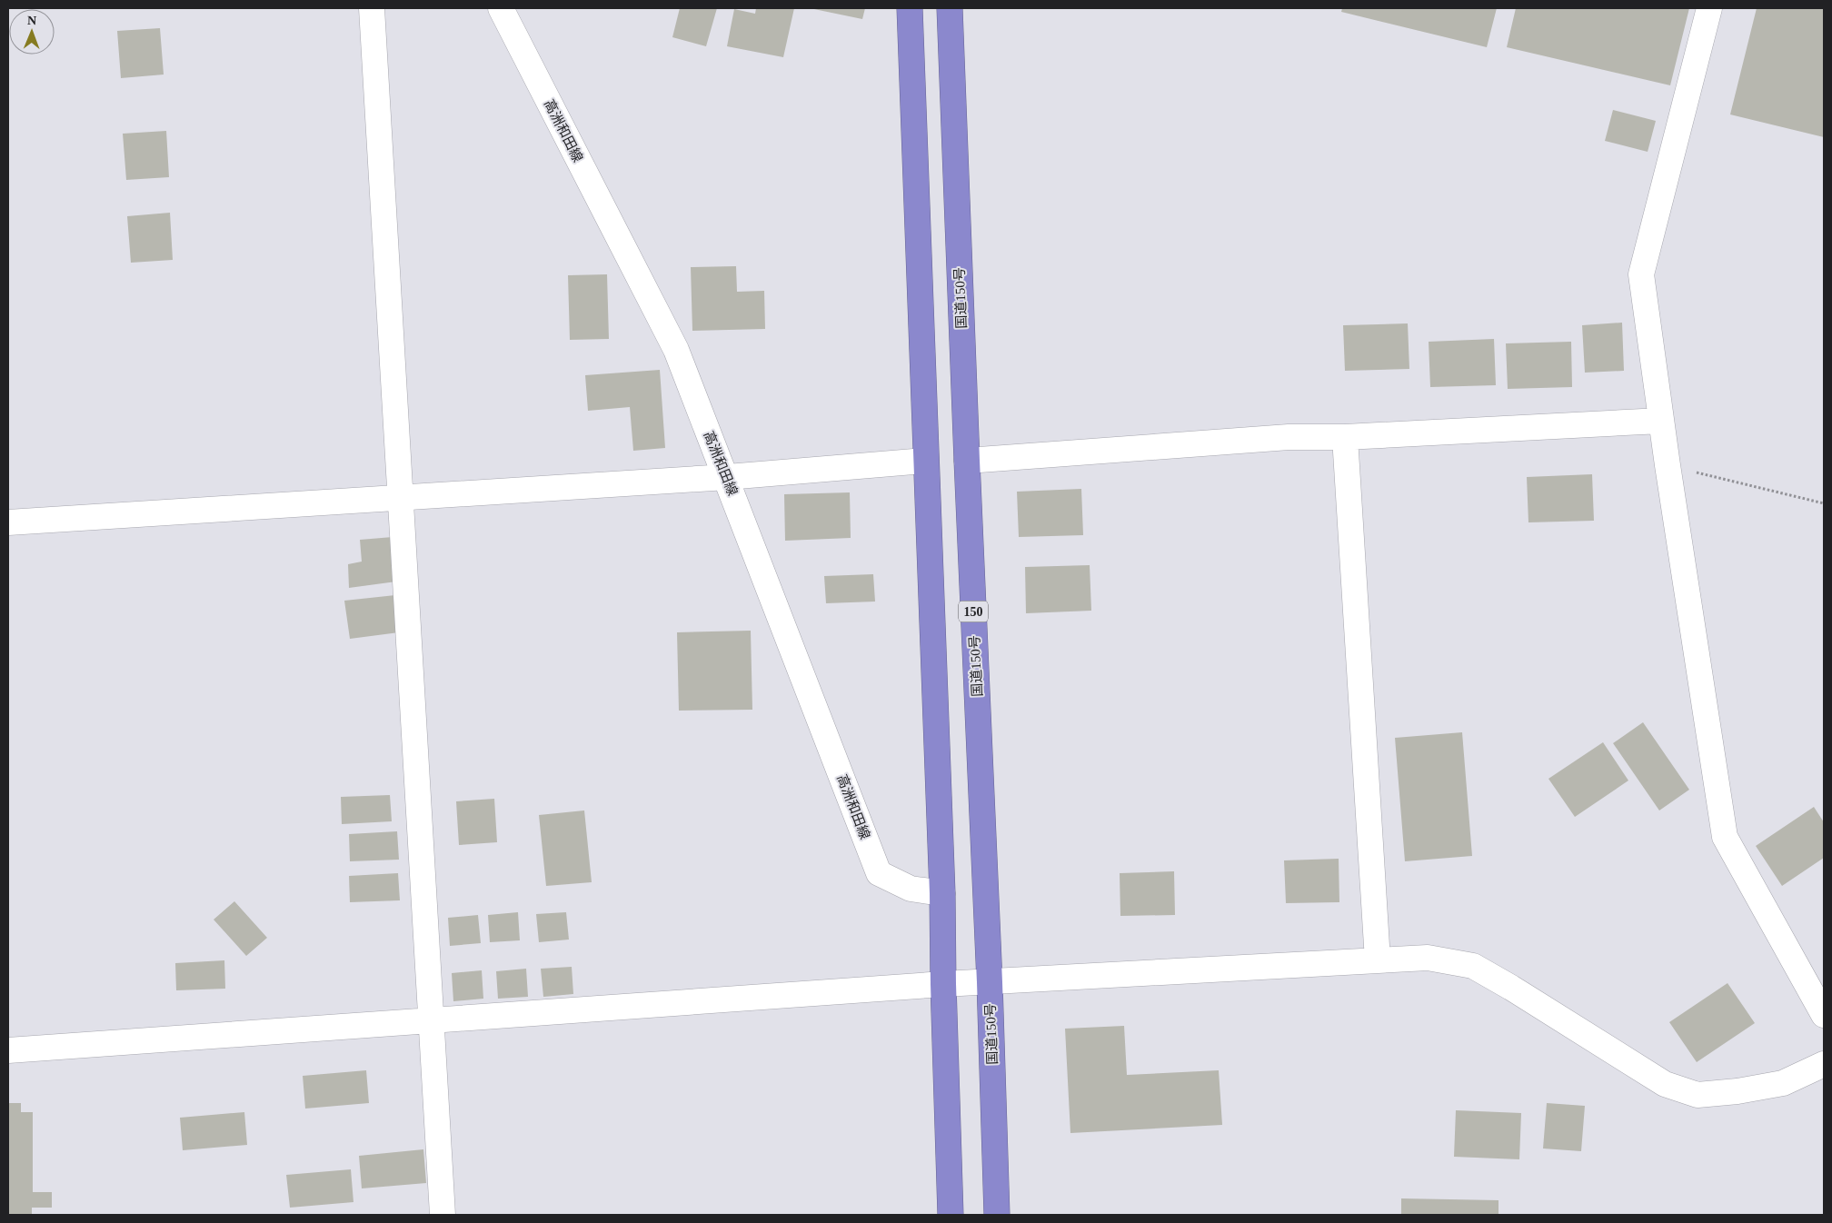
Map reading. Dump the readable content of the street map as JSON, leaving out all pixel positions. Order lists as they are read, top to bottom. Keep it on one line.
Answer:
{"streets":{"highway":["国道150号","150"],"street":["高洲和田線"]},"north":"top"}
